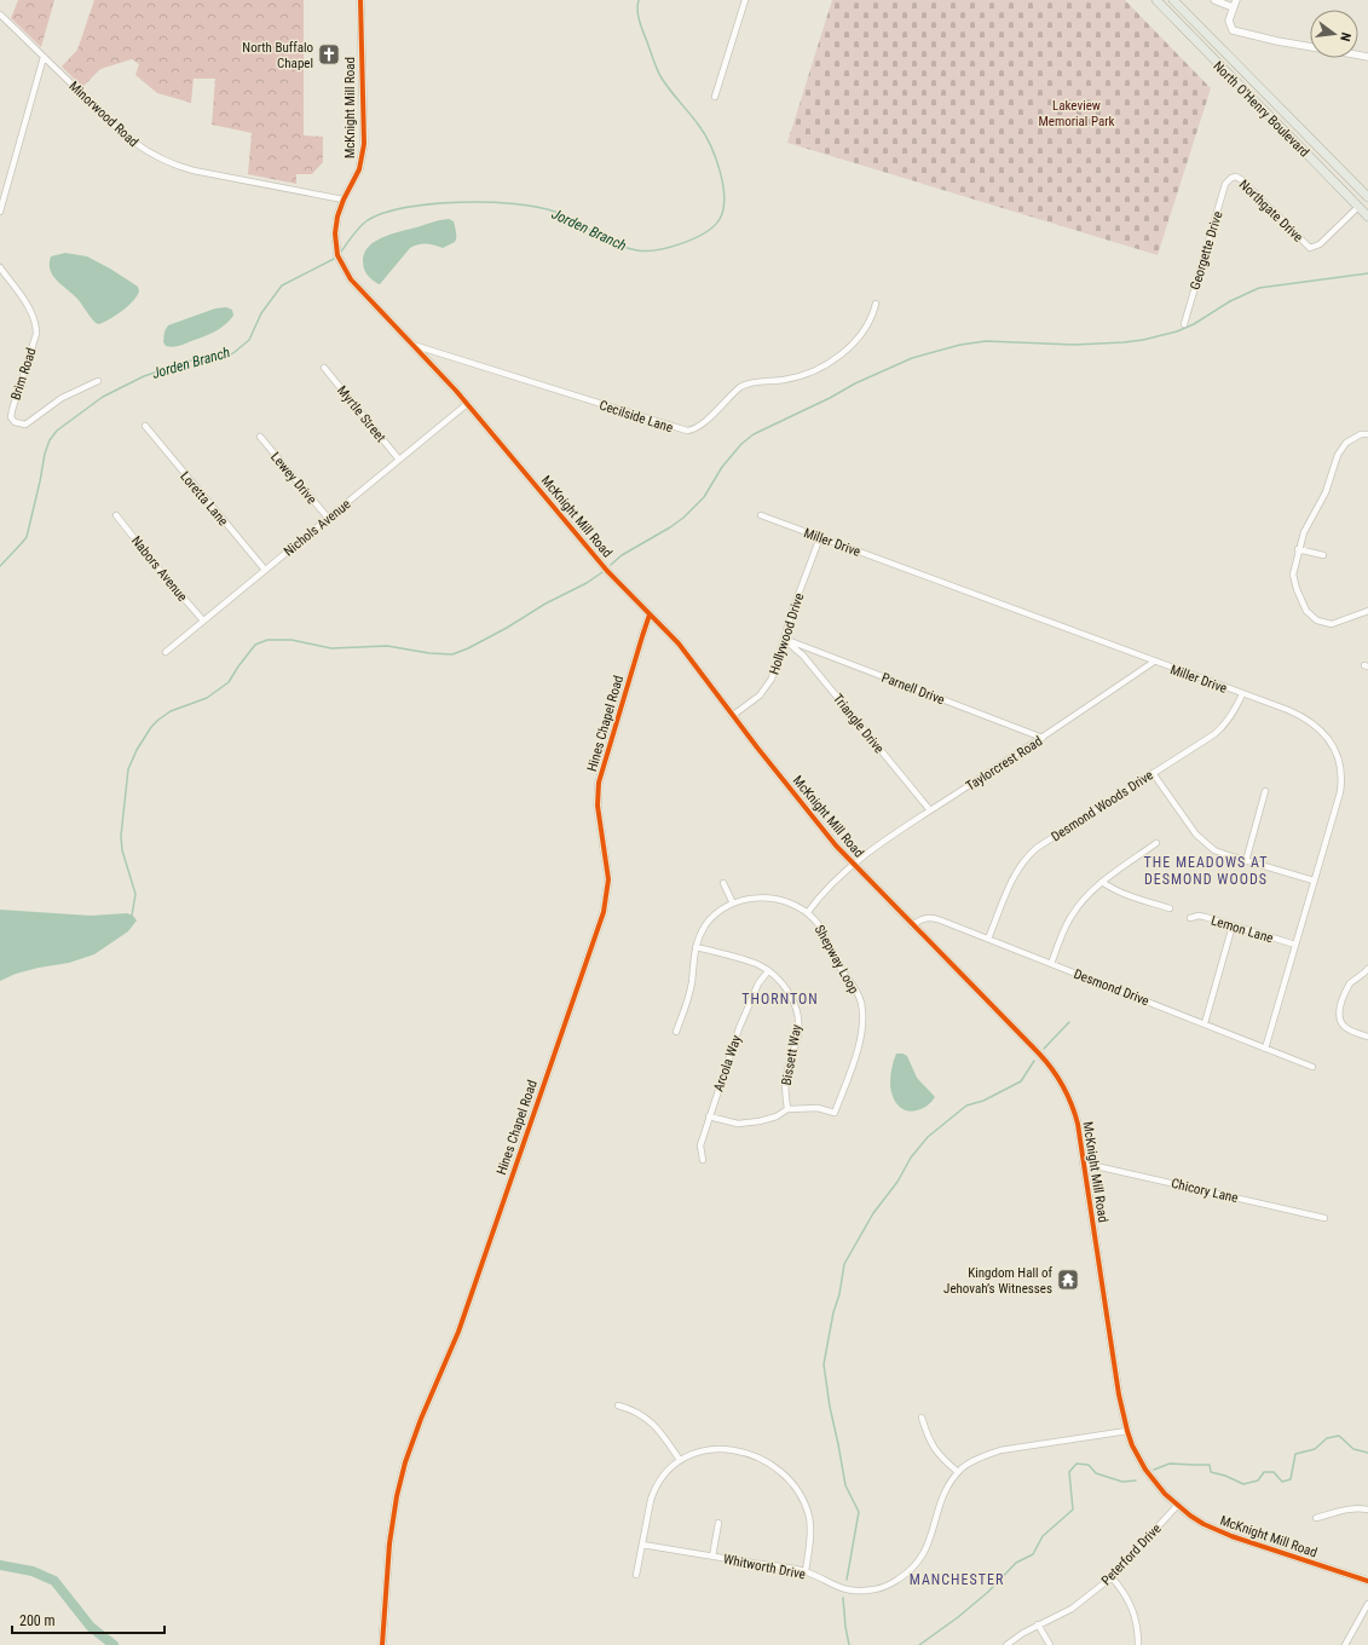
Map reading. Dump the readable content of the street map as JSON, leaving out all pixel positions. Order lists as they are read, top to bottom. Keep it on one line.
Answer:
{"streets":{"highway":["North O'Henry Boulevard"],"street":["McKnight Mill Road","Minorwood Road","Northgate Drive","Georgette Drive","Brim Road","Myrtle Street","Cecilside Lane","Lewey Drive","Loretta Lane","Nichols Avenue","Miller Drive","Nabors Avenue","Hollywood Drive","Parnell Drive","Hines Chapel Road","Triangle Drive","Taylorcrest Road","Desmond Woods Drive","Lemon Lane","Shepway Loop","Desmond Drive","Bissett Way","Arcola Way","Chicory Lane","Peterford Drive","Whitworth Drive"]},"crossings":[["McKnight Mill Road","Minorwood Road"],["McKnight Mill Road","Cecilside Lane"],["McKnight Mill Road","Nichols Avenue"],["McKnight Mill Road","Hollywood Drive"],["McKnight Mill Road","Hines Chapel Road"],["McKnight Mill Road","Taylorcrest Road"],["McKnight Mill Road","Desmond Drive"],["McKnight Mill Road","Chicory Lane"],["McKnight Mill Road","Peterford Drive"],["McKnight Mill Road","Whitworth Drive"],["North O'Henry Boulevard","Northgate Drive"],["Northgate Drive","Georgette Drive"],["Myrtle Street","Nichols Avenue"],["Lewey Drive","Nichols Avenue"],["Loretta Lane","Nichols Avenue"],["Nichols Avenue","Nabors Avenue"],["Miller Drive","Hollywood Drive"],["Miller Drive","Taylorcrest Road"],["Miller Drive","Desmond Woods Drive"],["Miller Drive","Lemon Lane"],["Miller Drive","Desmond Drive"],["Hollywood Drive","Parnell Drive"],["Hollywood Drive","Triangle Drive"],["Parnell Drive","Triangle Drive"],["Parnell Drive","Taylorcrest Road"],["Triangle Drive","Taylorcrest Road"],["Taylorcrest Road","Shepway Loop"],["Desmond Woods Drive","Desmond Drive"],["Shepway Loop","Bissett Way"],["Bissett Way","Arcola Way"]],"districts":["THE MEADOWS AT DESMOND WOODS","THORNTON","MANCHESTER"],"water":["Jorden Branch"],"parks":["Lakeview Memorial Park"],"places":{"church":["North Buffalo Chapel"],"temple":["Kingdom Hall of Jehovah’s Witnesses"]},"scale_bar":"200 m","north":"right"}
